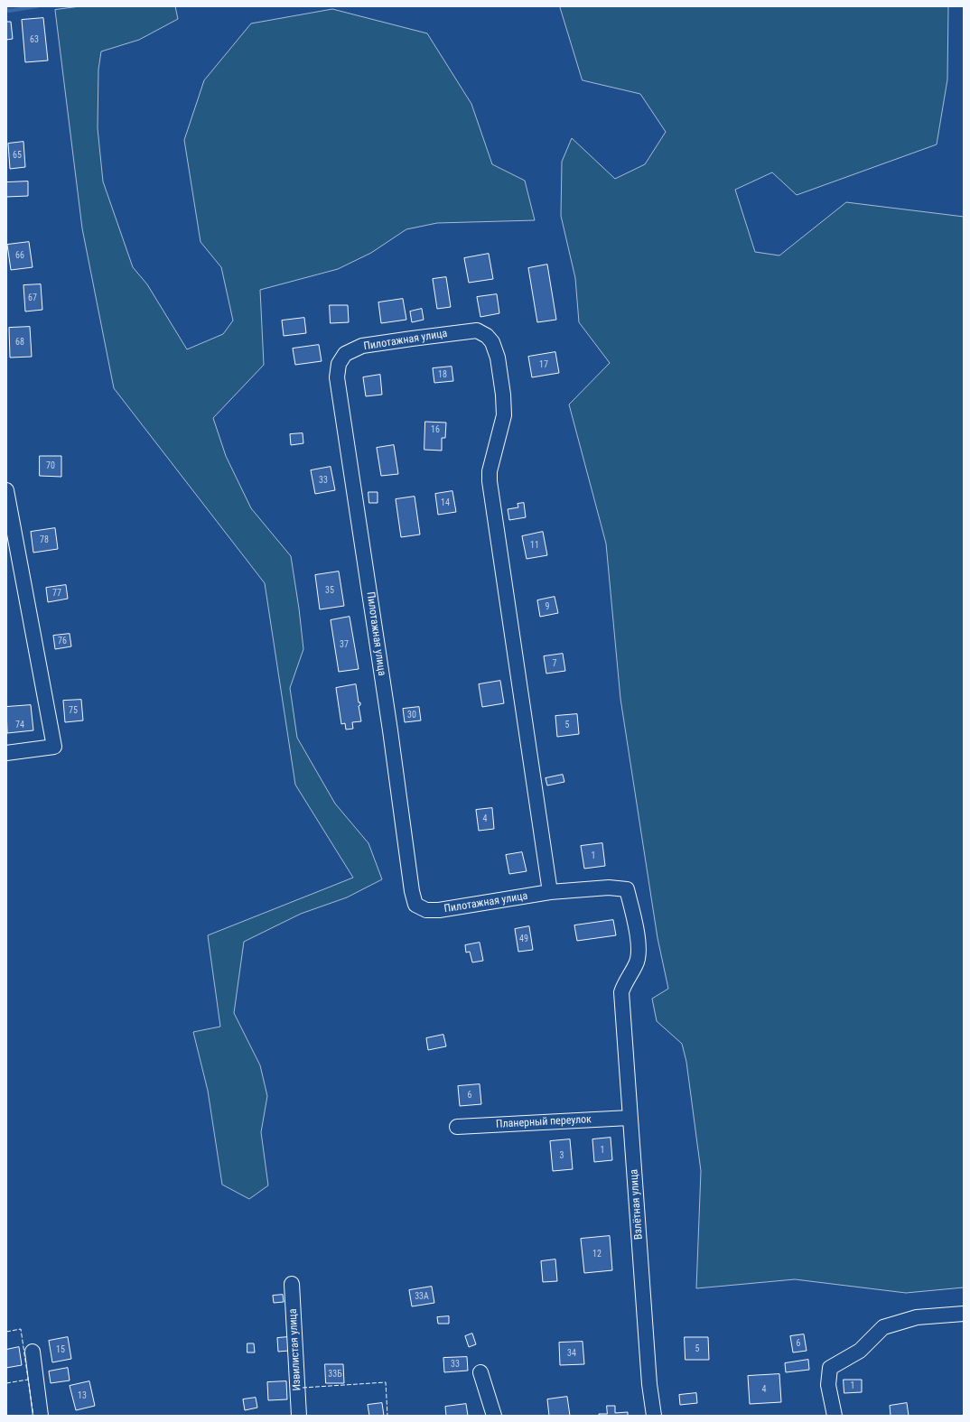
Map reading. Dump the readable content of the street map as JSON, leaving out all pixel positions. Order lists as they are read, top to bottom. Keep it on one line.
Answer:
{"streets":{"street":["Пилотажная улица","Планерный переулок","Взлётная улица","Извилистая улица"]},"crossings":[["Пилотажная улица","Взлётная улица"],["Планерный переулок","Взлётная улица"]],"house_numbers":["63","65","66","67","68","17","18","16","70","33","14","78","11","35","77","9","76","37","7","75","30","74","5","4","1","49","6","1","3","12","33А","6","5","15","34","33","33Б","1","4","13"]}
